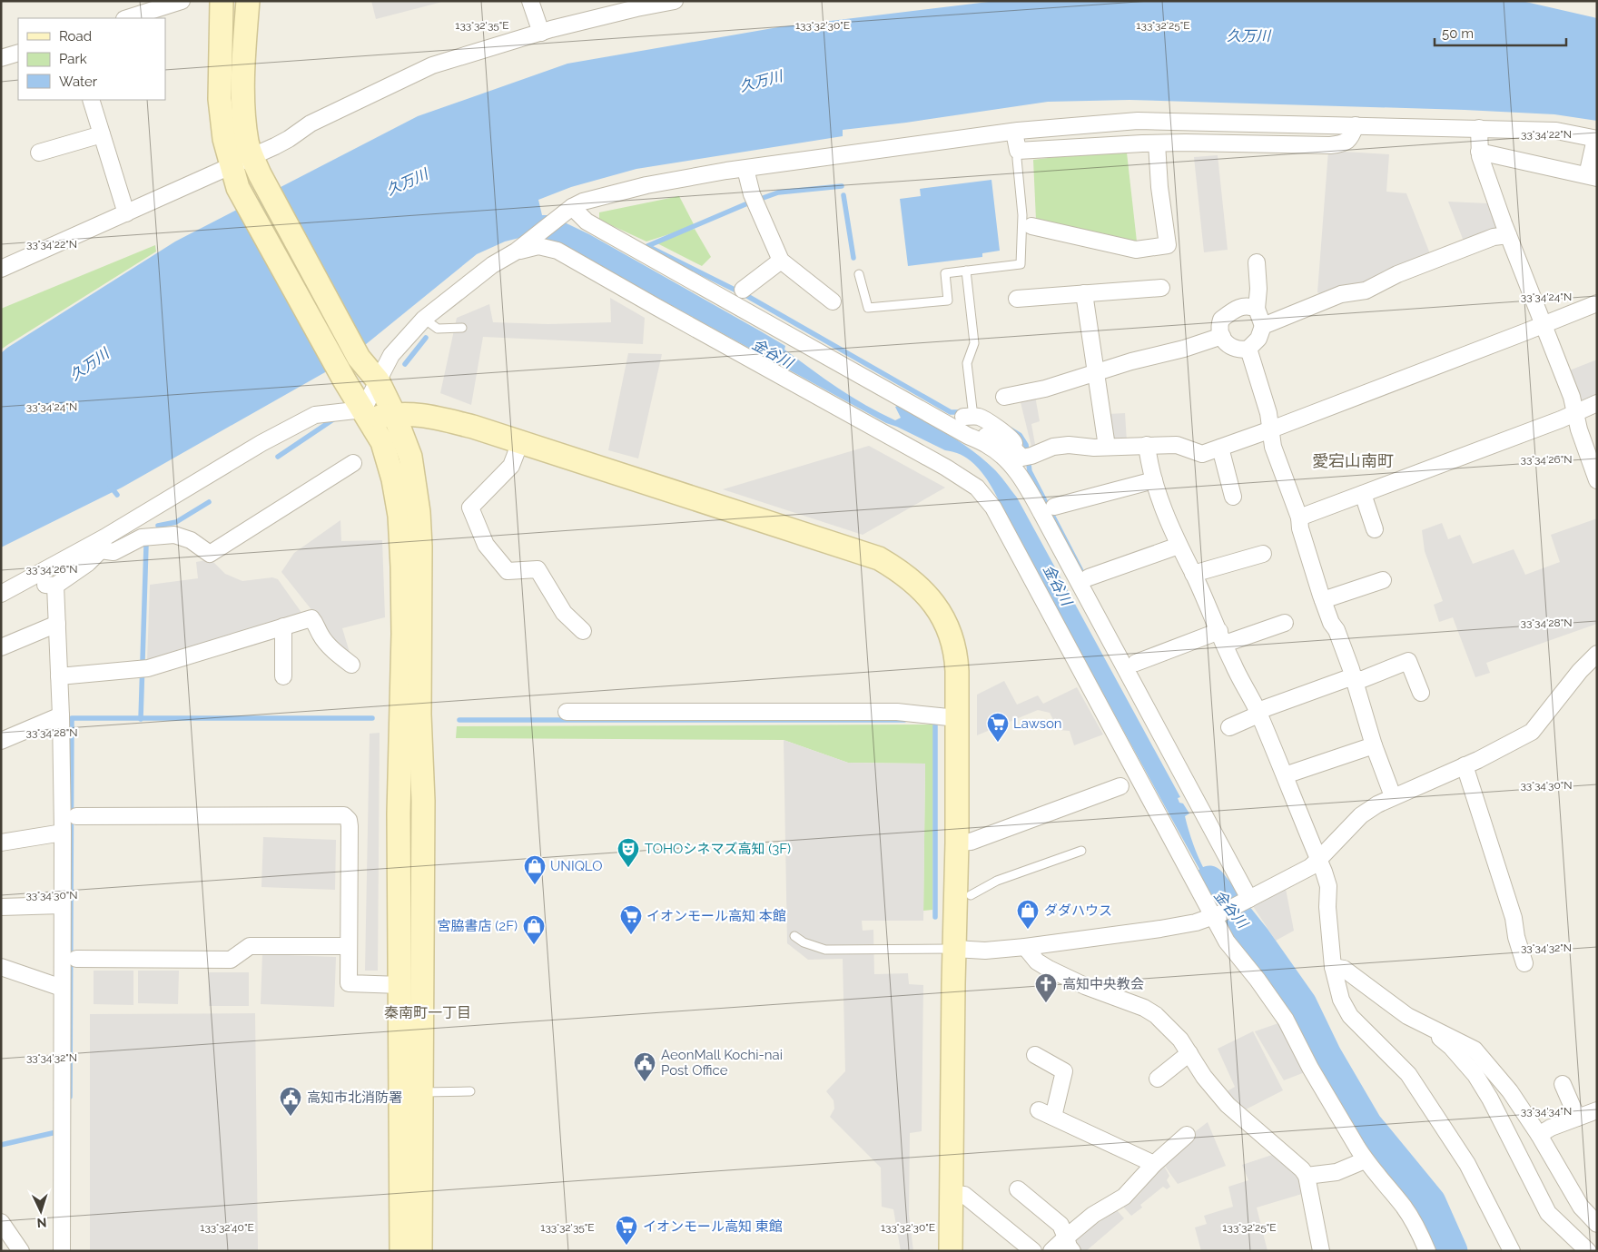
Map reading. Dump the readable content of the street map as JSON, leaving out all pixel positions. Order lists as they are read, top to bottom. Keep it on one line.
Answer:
{"districts":["愛宕山南町","秦南町一丁目"],"water":["久万川","金谷川"],"places":{"supermarket":["Lawson","イオンモール高知 本館","イオンモール高知 東館"],"theatre":["TOHOシネマズ高知 (3F)"],"shop":["UNIQLO","ダダハウス","宮脇書店 (2F)"],"church":["高知中央教会"],"public building":["AeonMall Kochi-nai Post Office","高知市北消防署"]},"legend":["Road","Park","Water"],"scale_bar":"50 m","north":"bottom","coordinates":["133°32'35\"E","133°32'30\"E","133°32'25\"E","33°34'22\"N","33°34'24\"N","33°34'26\"N","33°34'28\"N","33°34'30\"N","33°34'32\"N","33°34'34\"N","133°32'40\"E"]}
